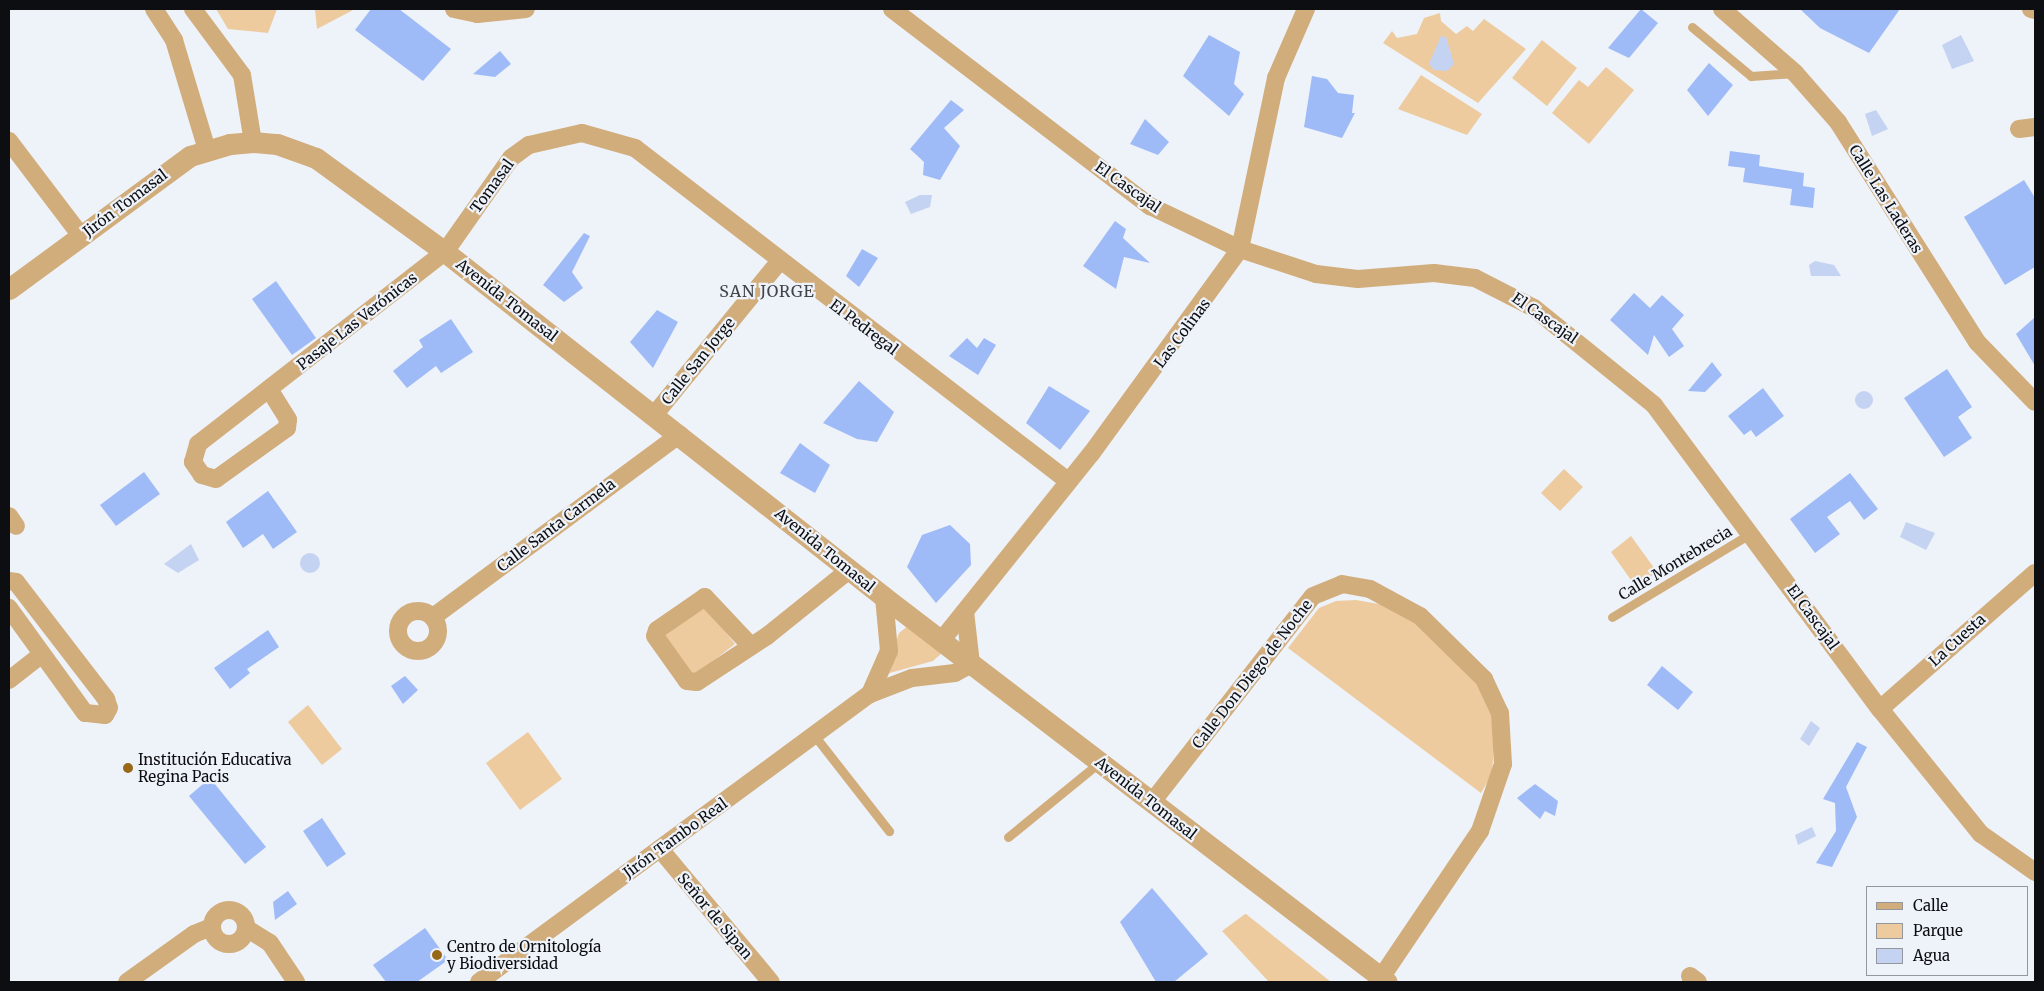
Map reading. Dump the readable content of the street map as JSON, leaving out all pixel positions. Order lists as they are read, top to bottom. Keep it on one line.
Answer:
{"streets":{"street":["Tomasal","El Cascajal","Calle Las Laderas","Jirón Tomasal","Avenida Tomasal","Pasaje Las Verónicas","El Pedregal","Las Colinas","Calle San Jorge","Calle Santa Carmela","La Cuesta","Calle Don Diego de Noche","Jirón Tambo Real","Señor de Sipan"],"lane":["Calle Montebrecia"]},"crossings":[["Tomasal","Avenida Tomasal"],["Tomasal","Pasaje Las Verónicas"],["Tomasal","El Pedregal"],["El Cascajal","Las Colinas"],["El Cascajal","Calle Montebrecia"],["El Cascajal","La Cuesta"],["Jirón Tomasal","Avenida Tomasal"],["Avenida Tomasal","Pasaje Las Verónicas"],["Avenida Tomasal","Las Colinas"],["Avenida Tomasal","Calle San Jorge"],["Avenida Tomasal","Calle Santa Carmela"],["Avenida Tomasal","Calle Don Diego de Noche"],["Avenida Tomasal","Jirón Tambo Real"],["El Pedregal","Las Colinas"],["El Pedregal","Calle San Jorge"],["Jirón Tambo Real","Señor de Sipan"]],"districts":["SAN JORGE"],"places":["Institución Educativa Regina Pacis","Centro de Ornitología y Biodiversidad"],"legend":["Calle","Parque","Agua"]}
